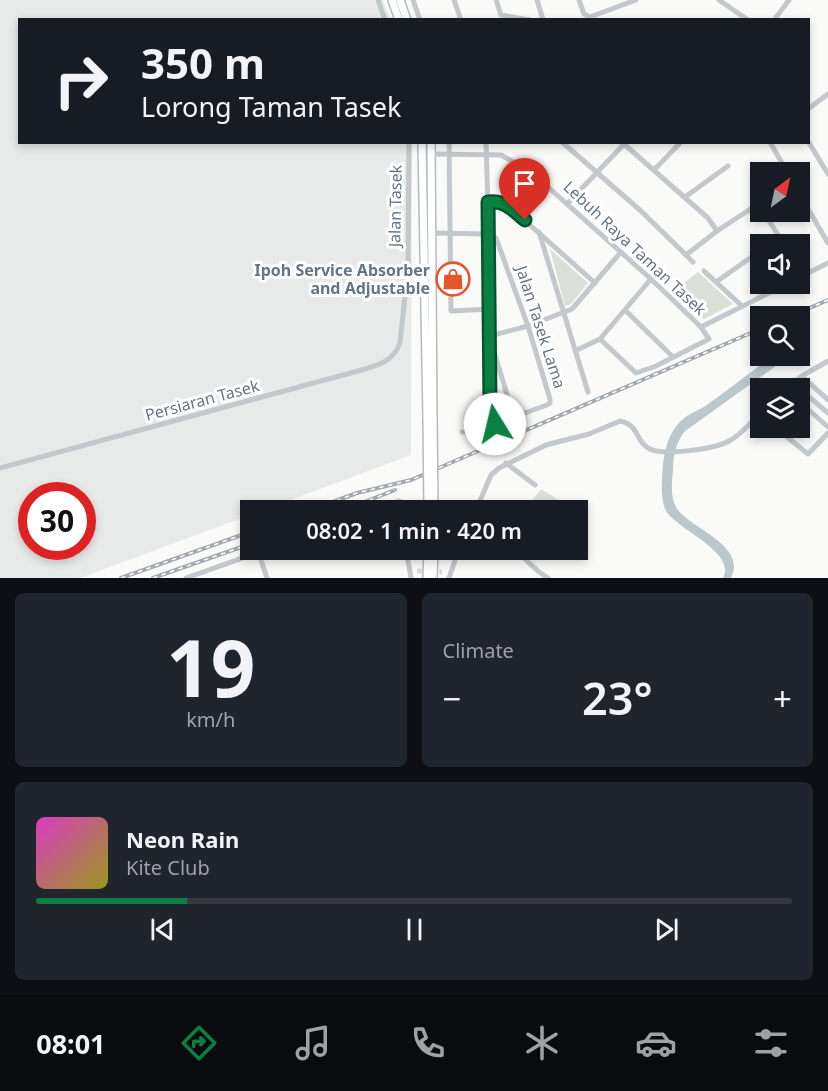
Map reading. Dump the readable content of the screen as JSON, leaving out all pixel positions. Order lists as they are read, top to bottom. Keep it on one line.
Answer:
{"streets":{"street":["Jalan Tasek","Lebuh Raya Taman Tasek","Jalan Tasek Lama","Persiaran Tasek"]},"crossings":[["Jalan Tasek","Persiaran Tasek"]],"places":{"shop":["Ipoh Service Absorber and Adjustable"]},"north":"top right","page":{"turn":["350 m","Lorong Taman Tasek"],"limit":"30","trip":"08:02 · 1 min · 420 m","tile":[["19","km/h"],"Climate"],"heat":["−","23°","+"],"song":["Neon Rain","Kite Club"],"tabs":"08:01"}}
